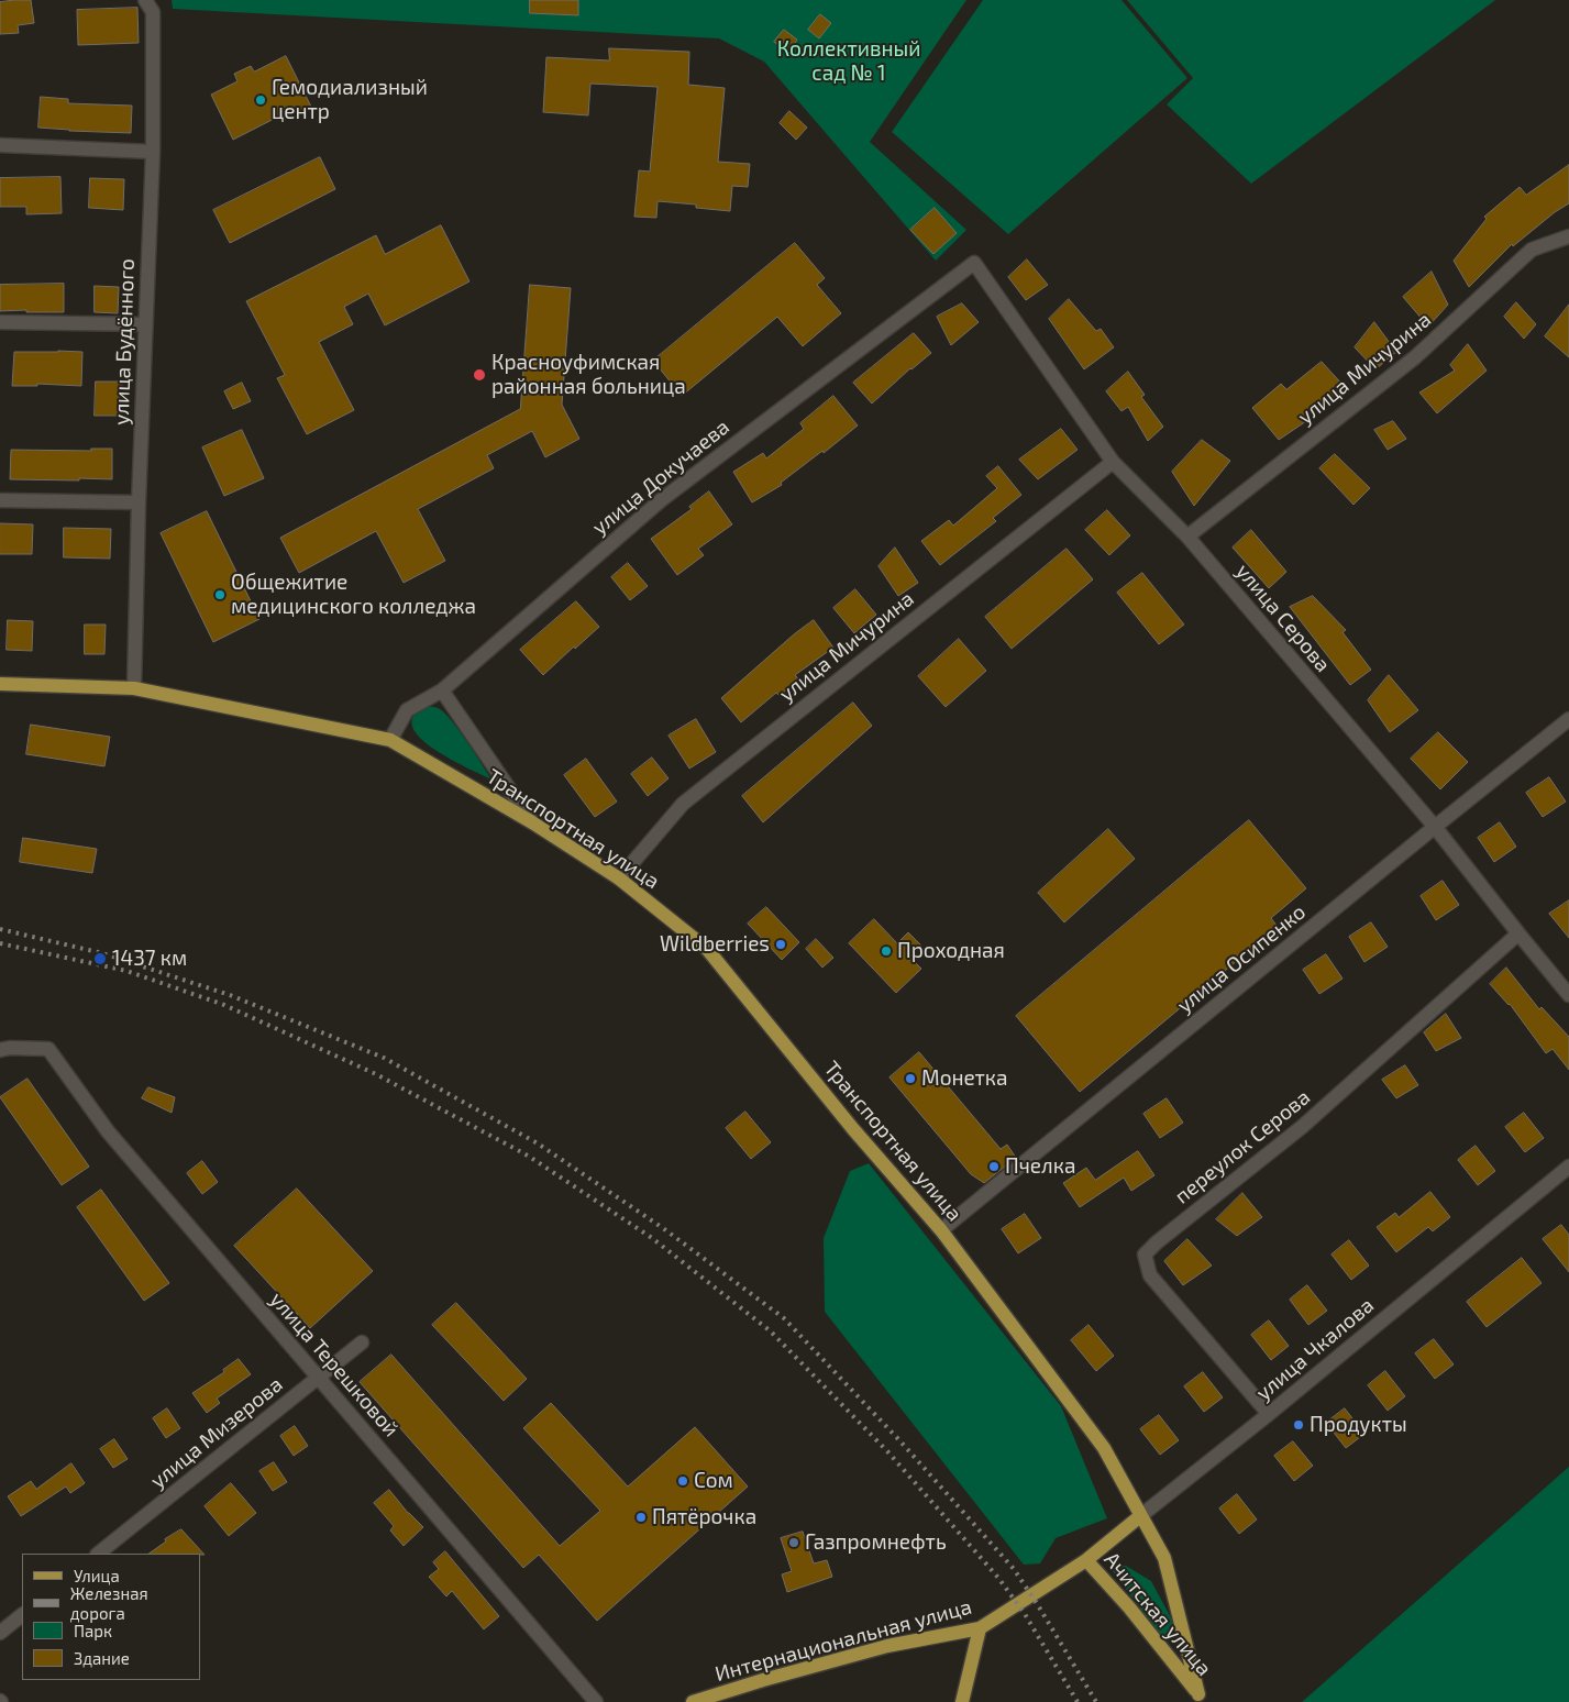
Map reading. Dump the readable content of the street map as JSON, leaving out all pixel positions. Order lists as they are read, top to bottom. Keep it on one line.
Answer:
{"streets":{"main road":["Транспортная улица","улица Чкалова","Ачитская улица","Интернациональная улица"],"street":["улица Будённого","улица Мичурина","улица Докучаева","улица Серова","улица Осипенко","переулок Серова","улица Терешковой","улица Мизерова"]},"crossings":[["улица Будённого","Транспортная улица"],["улица Мичурина","улица Серова"],["улица Мичурина","Транспортная улица"],["улица Докучаева","улица Серова"],["улица Докучаева","Транспортная улица"],["улица Серова","улица Осипенко"],["улица Серова","переулок Серова"],["Транспортная улица","улица Осипенко"],["Транспортная улица","улица Чкалова"],["Транспортная улица","Ачитская улица"],["переулок Серова","улица Чкалова"],["улица Чкалова","Ачитская улица"],["улица Чкалова","Интернациональная улица"],["улица Терешковой","улица Мизерова"],["Ачитская улица","Интернациональная улица"]],"parks":["Коллективный сад № 1"],"places":["Гемодиализный центр","Красноуфимская районная больница","Общежитие медицинского колледжа","Wildberries","Проходная","1437 км","Монетка","Пчелка","Продукты","Сом","Пятёрочка","Газпромнефть"],"legend":["Улица","Железная дорога","Парк","Здание"]}
